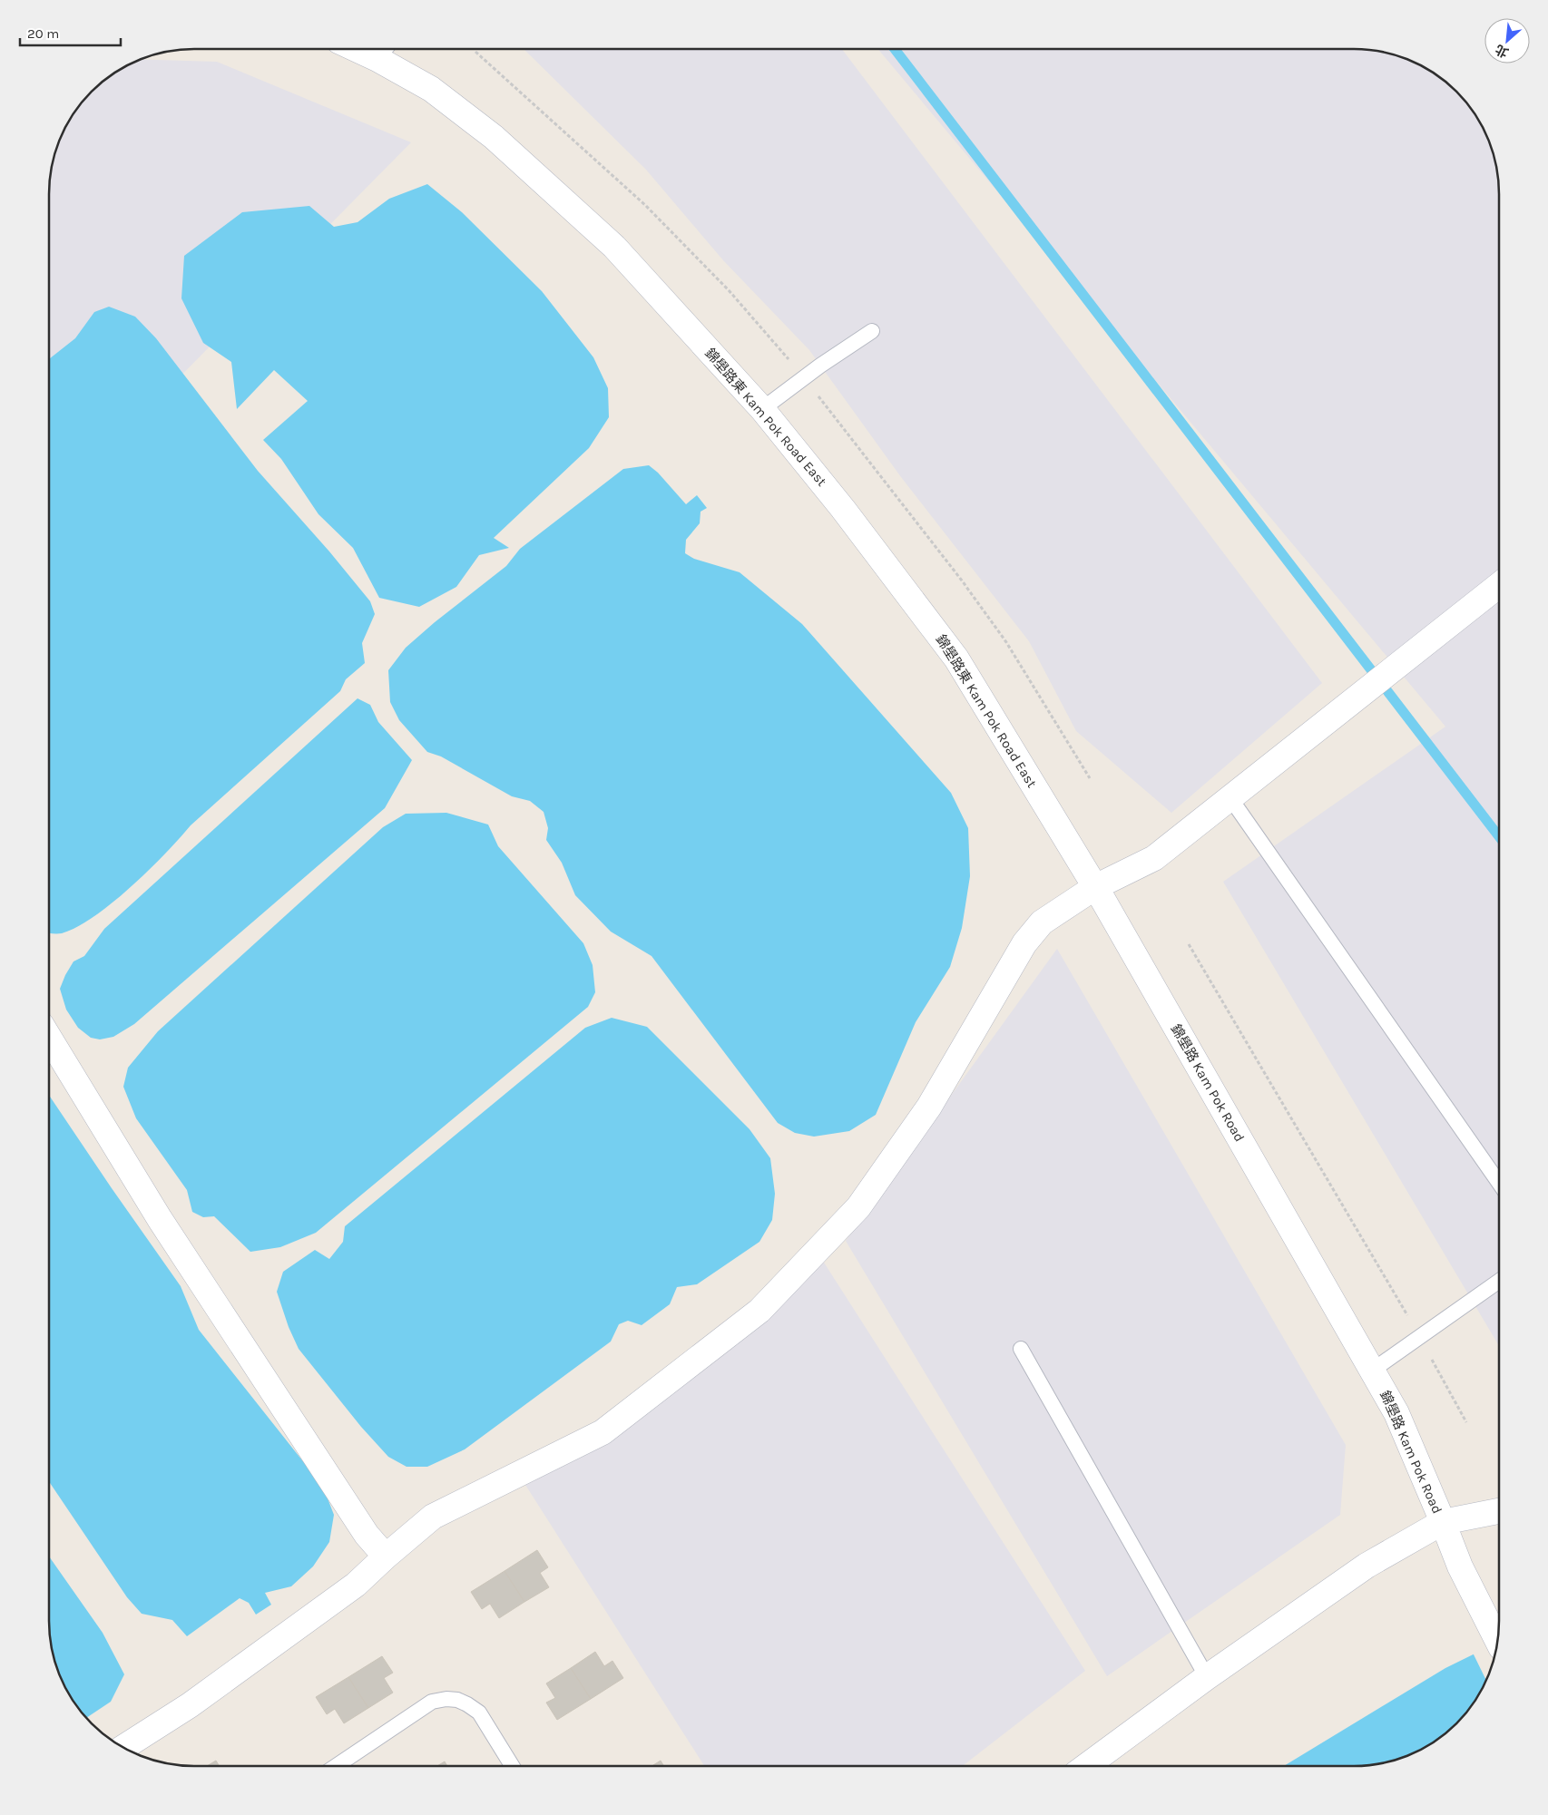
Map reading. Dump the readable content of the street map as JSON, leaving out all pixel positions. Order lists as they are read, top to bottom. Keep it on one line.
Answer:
{"streets":{"street":["錦壆路東 Kam Pok Road East","錦壆路 Kam Pok Road"]},"crossings":[["錦壆路東 Kam Pok Road East","錦壆路 Kam Pok Road"]],"scale_bar":"20 m","north":"bottom left"}
